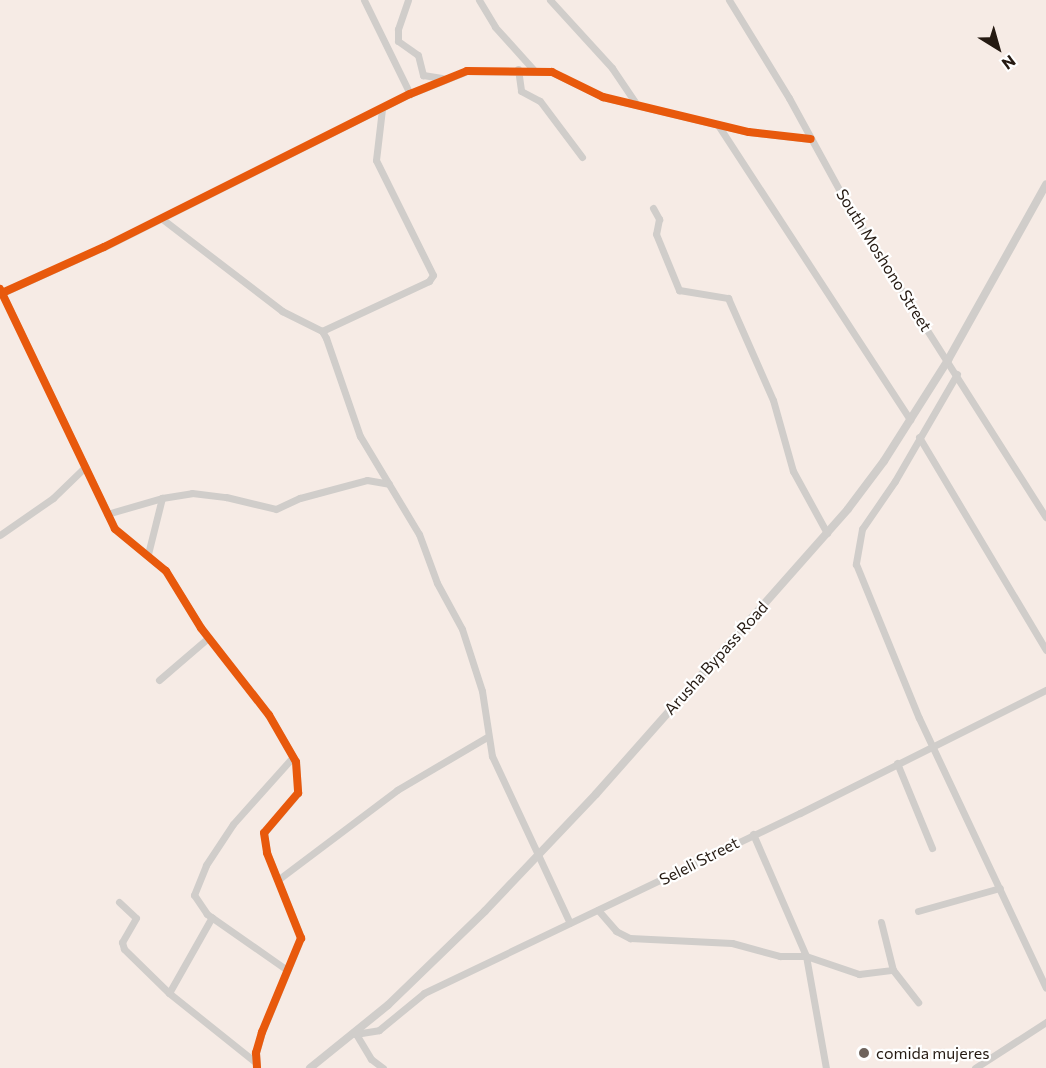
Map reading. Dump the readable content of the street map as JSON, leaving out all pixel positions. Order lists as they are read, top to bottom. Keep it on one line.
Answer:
{"streets":{"main road":["Arusha Bypass Road"],"street":["South Moshono Street","Seleli Street"]},"crossings":[["South Moshono Street","Arusha Bypass Road"],["Arusha Bypass Road","Seleli Street"]],"places":["comida mujeres"],"north":"bottom right"}
